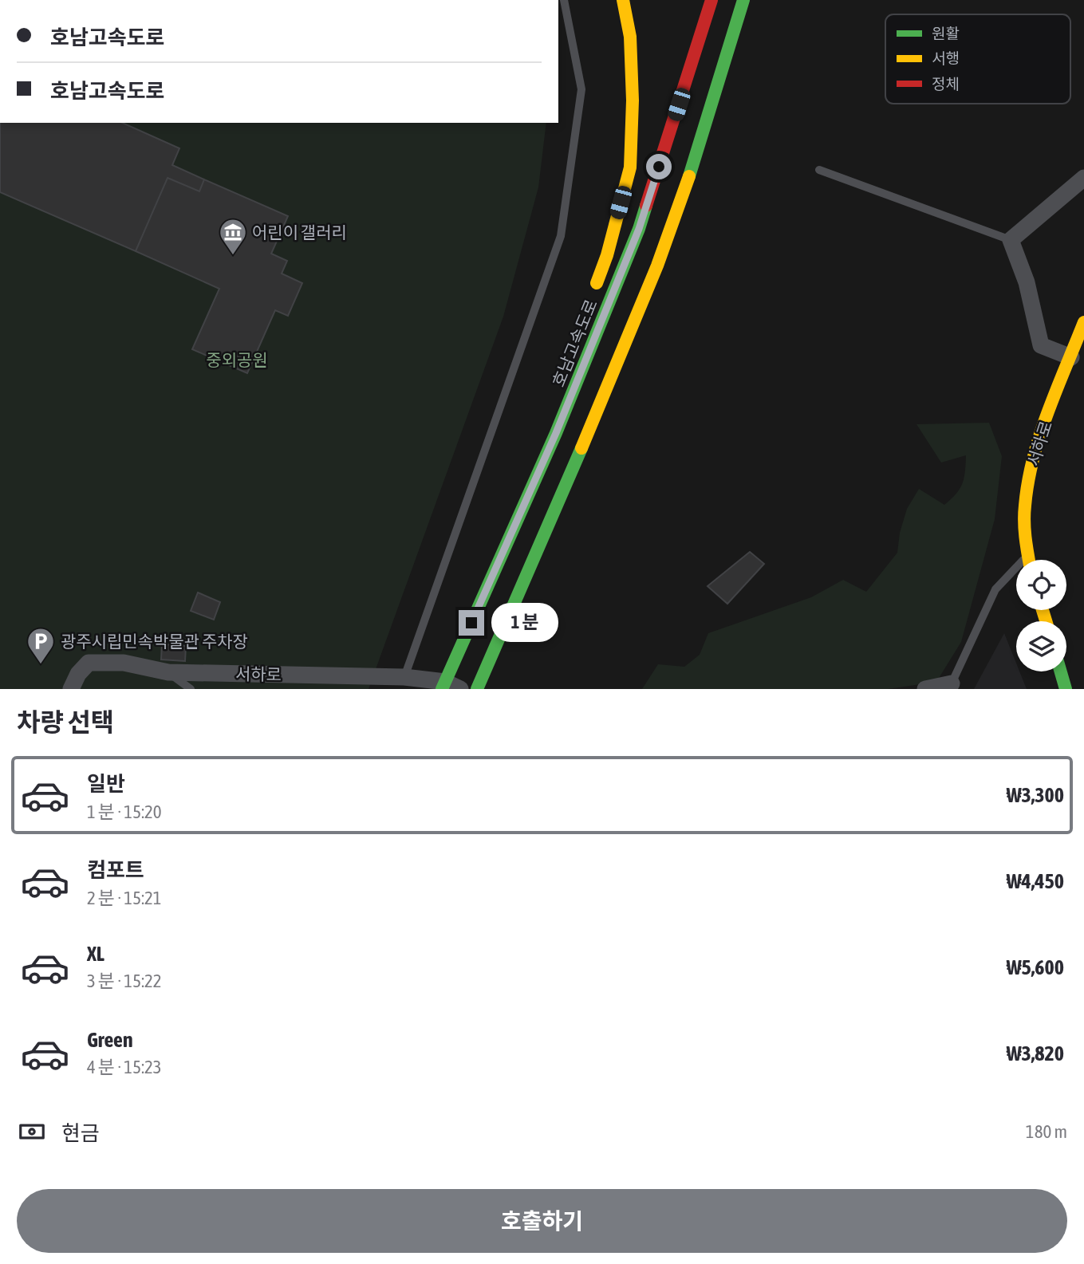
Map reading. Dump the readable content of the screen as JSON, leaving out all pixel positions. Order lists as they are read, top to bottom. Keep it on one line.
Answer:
{"streets":{"main road":["호남고속도로","서하로"]},"parks":["중외공원"],"places":{"museum":["어린이 갤러리"],"parking":["광주시립민속박물관 주차장"]},"legend":["원활","서행","정체"],"page":{"banner":["호남고속도로","호남고속도로"],"bubble":"1 분","heading":"차량 선택","list":[{"name":"일반","note":"1 분 · 15:20","value":"₩3,300"},{"name":"컴포트","note":"2 분 · 15:21","value":"₩4,450"},{"name":"XL","note":"3 분 · 15:22","value":"₩5,600"},{"name":"Green","note":"4 분 · 15:23","value":"₩3,820"}],"pay":["현금","180 m"],"buttons":"호출하기"}}
